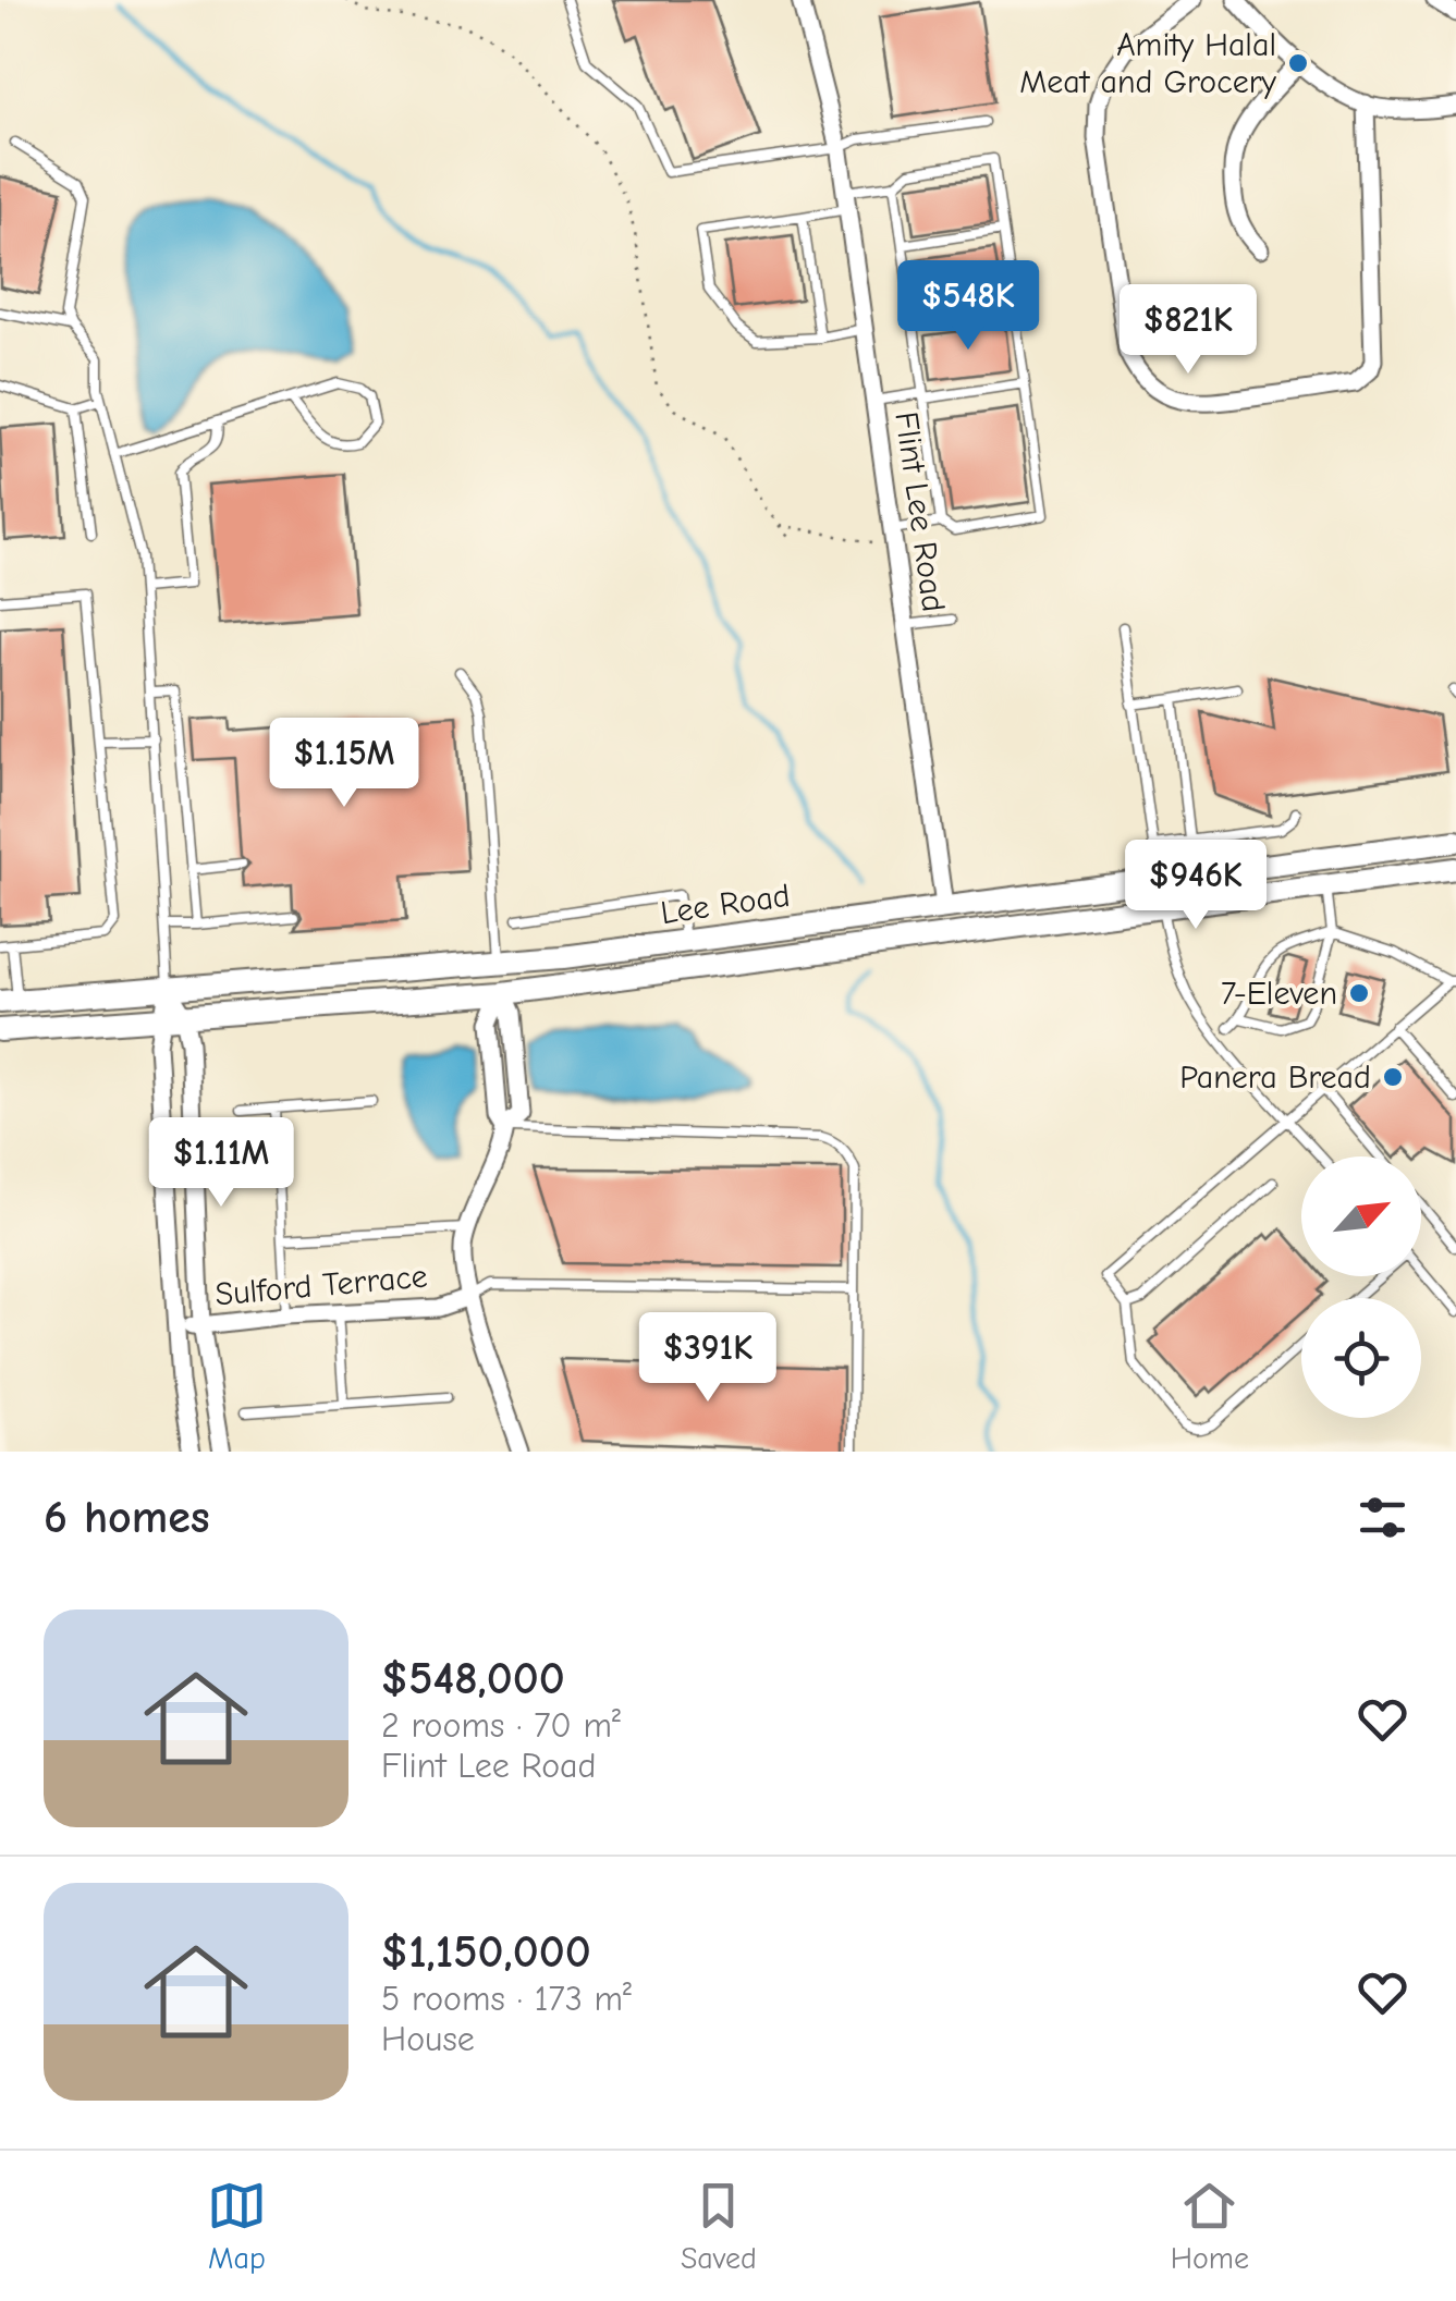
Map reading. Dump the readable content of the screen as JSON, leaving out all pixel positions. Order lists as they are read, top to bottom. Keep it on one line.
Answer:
{"streets":{"street":["Flint Lee Road","Lee Road","Sulford Terrace"]},"crossings":[["Flint Lee Road","Lee Road"]],"places":["Amity Halal Meat and Grocery","7-Eleven","Panera Bread"],"north":"top right","page":{"price":["$548K","$821K","$1.15M","$946K","$1.11M","$391K"],"heading":"6 homes","list":[{"name":"$548,000","note":"2 rooms · 70 m² · Flint Lee Road"},{"name":"$1,150,000","note":"5 rooms · 173 m² · House"}],"tabs":["Map","Saved","Home"]}}
